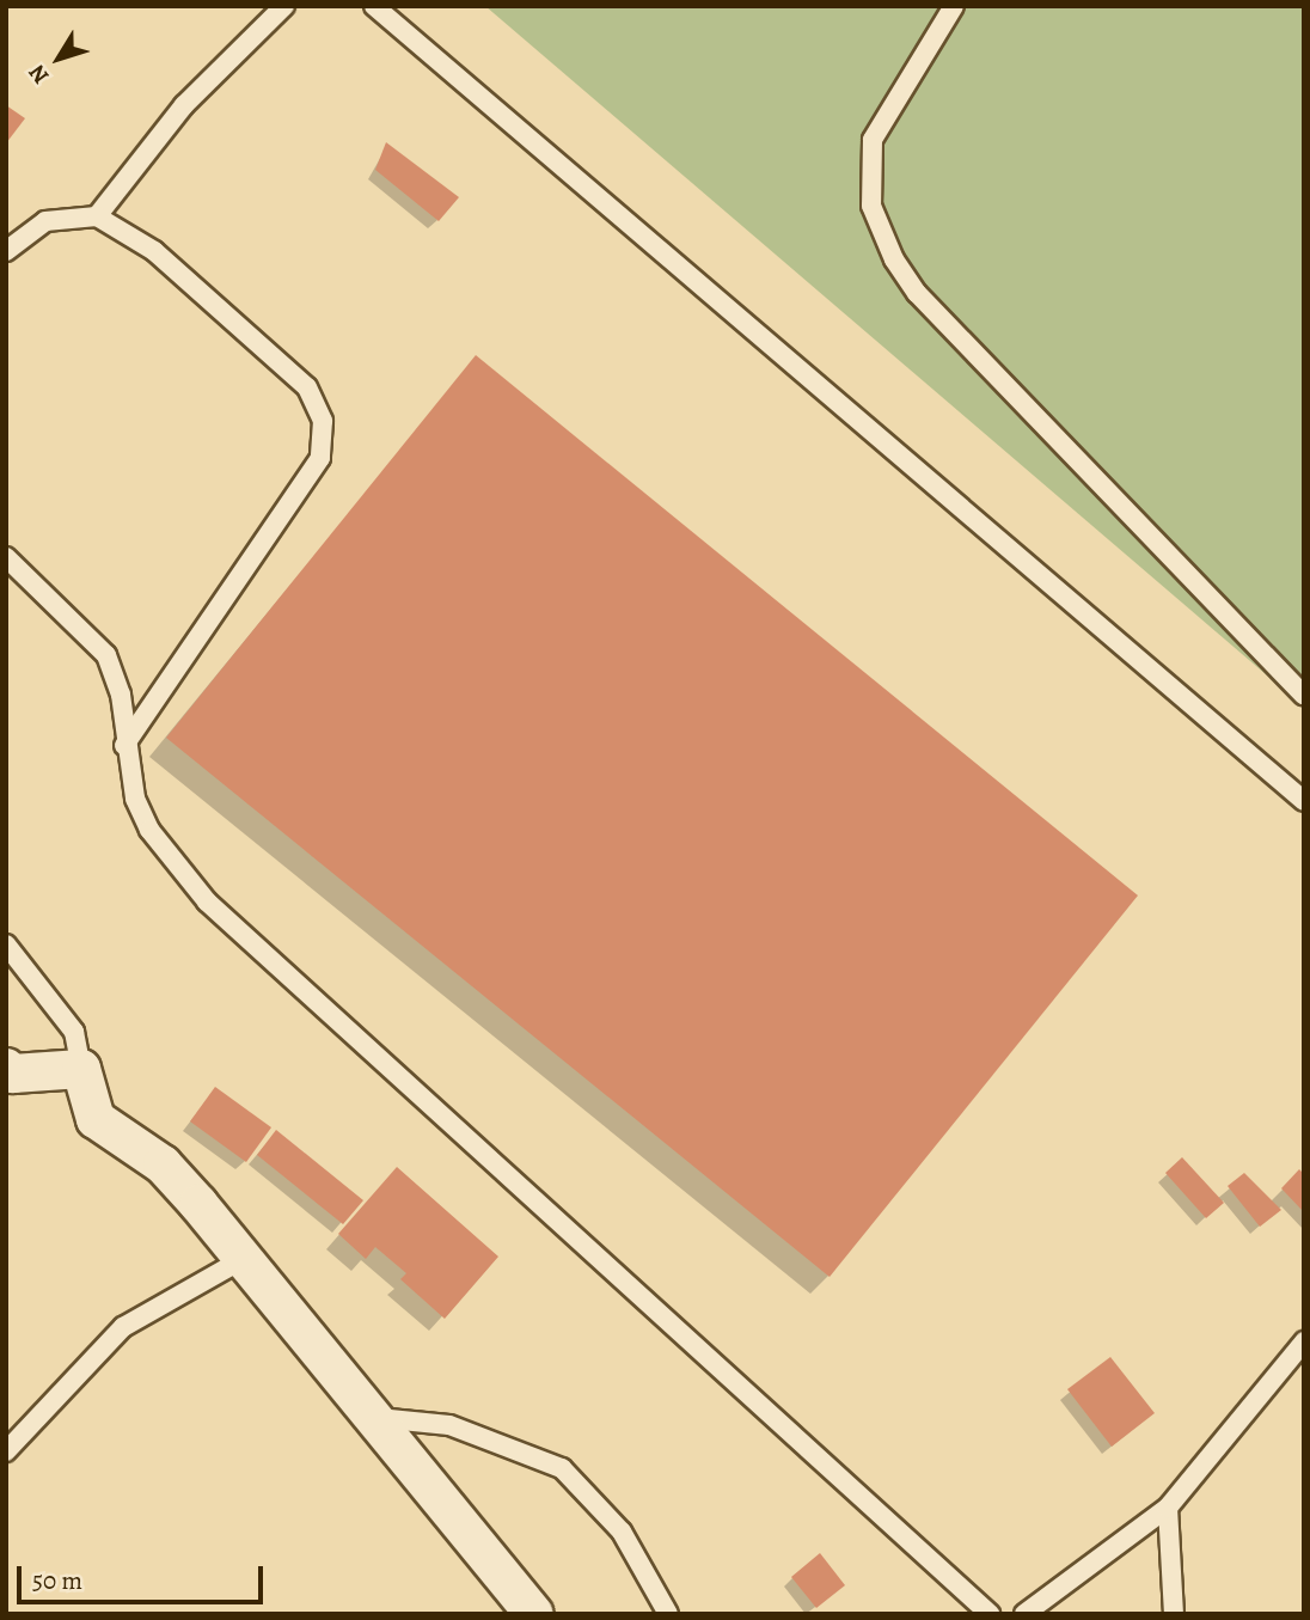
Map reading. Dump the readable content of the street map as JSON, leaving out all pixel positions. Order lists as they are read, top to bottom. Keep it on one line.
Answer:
{"scale_bar":"50 m","north":"bottom left"}
